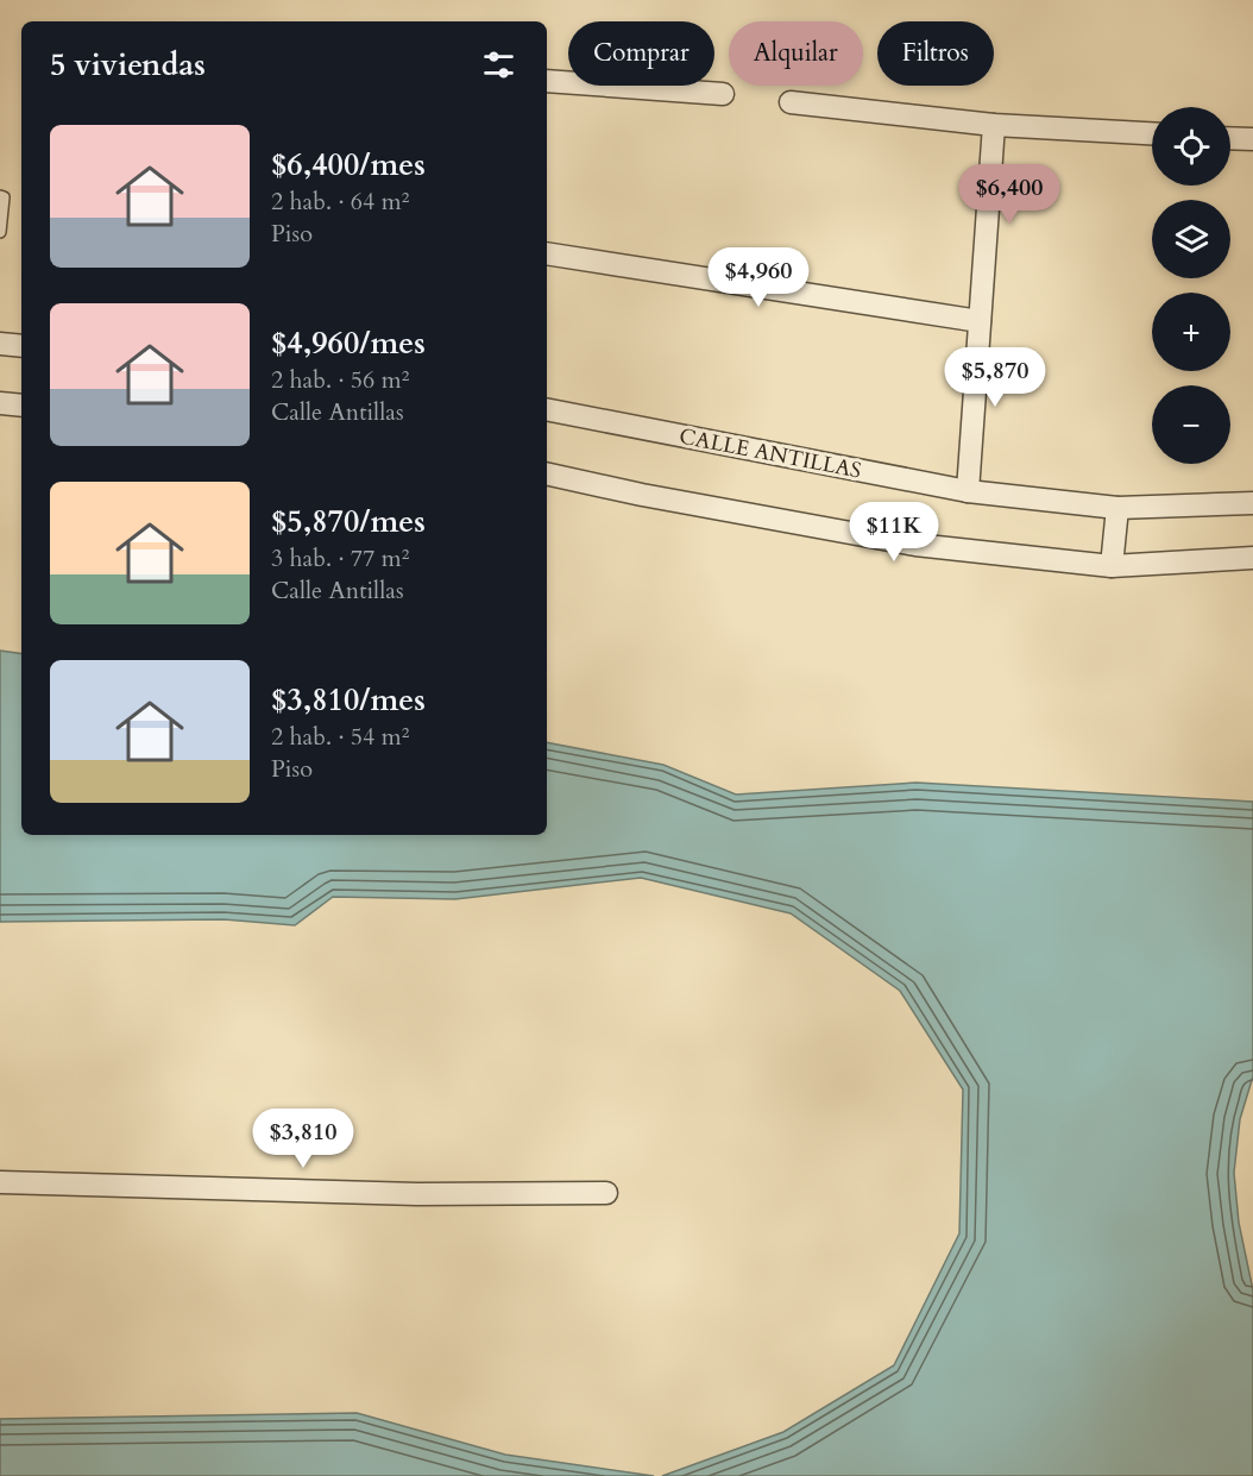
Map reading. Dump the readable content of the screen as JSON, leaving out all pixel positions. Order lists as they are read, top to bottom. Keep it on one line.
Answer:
{"streets":{"street":["CALLE ANTILLAS"]},"page":{"chip":["Comprar","Alquilar","Filtros"],"heading":"5 viviendas","map_buttons":["+","−"],"list":[{"name":"$6,400/mes","note":"2 hab. · 64 m² · Piso"},{"name":"$4,960/mes","note":"2 hab. · 56 m² · Calle Antillas"},{"name":"$5,870/mes","note":"3 hab. · 77 m² · Calle Antillas"},{"name":"$3,810/mes","note":"2 hab. · 54 m² · Piso"}],"price":["$6,400","$4,960","$5,870","$11K","$3,810"]}}
